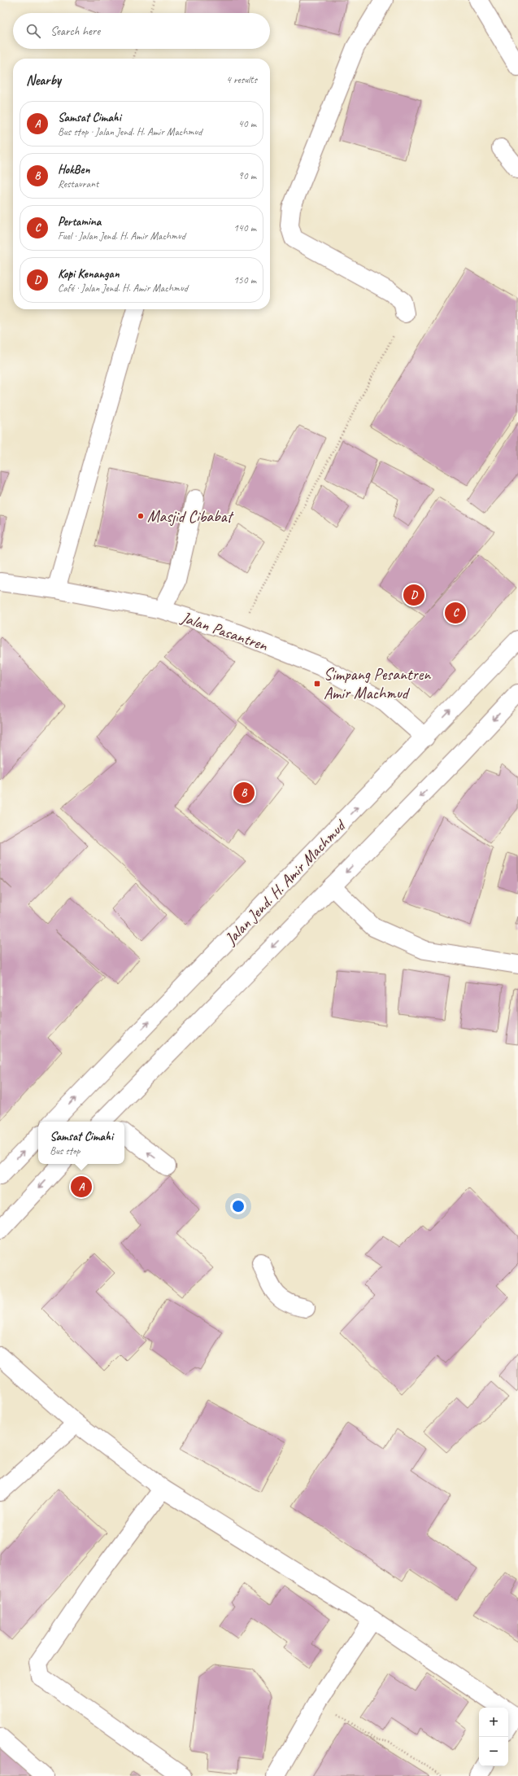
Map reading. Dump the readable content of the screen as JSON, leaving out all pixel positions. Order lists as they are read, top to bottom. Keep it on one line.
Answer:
{"streets":{"main road":["Jalan Pasantren","Jalan Jend. H. Amir Machmud"]},"crossings":[["Jalan Pasantren","Jalan Jend. H. Amir Machmud"]],"places":{"other":["Masjid Cibabat"],"transit":["Simpang Pesantren Amir Machmud"]},"page":{"search":"Search here","heading":["Nearby","4 results"],"list":[{"mark":"A","name":"Samsat Cimahi","note":"Bus stop · Jalan Jend. H. Amir Machmud","value":"40 m"},{"mark":"B","name":"HokBen","note":"Restaurant","value":"90 m"},{"mark":"C","name":"Pertamina","note":"Fuel · Jalan Jend. H. Amir Machmud","value":"140 m"},{"mark":"D","name":"Kopi Kenangan","note":"Café · Jalan Jend. H. Amir Machmud","value":"150 m"}],"pins":["D","C","B","A"],"popup":["Samsat Cimahi","Bus stop"],"map_buttons":["+","−"]}}
